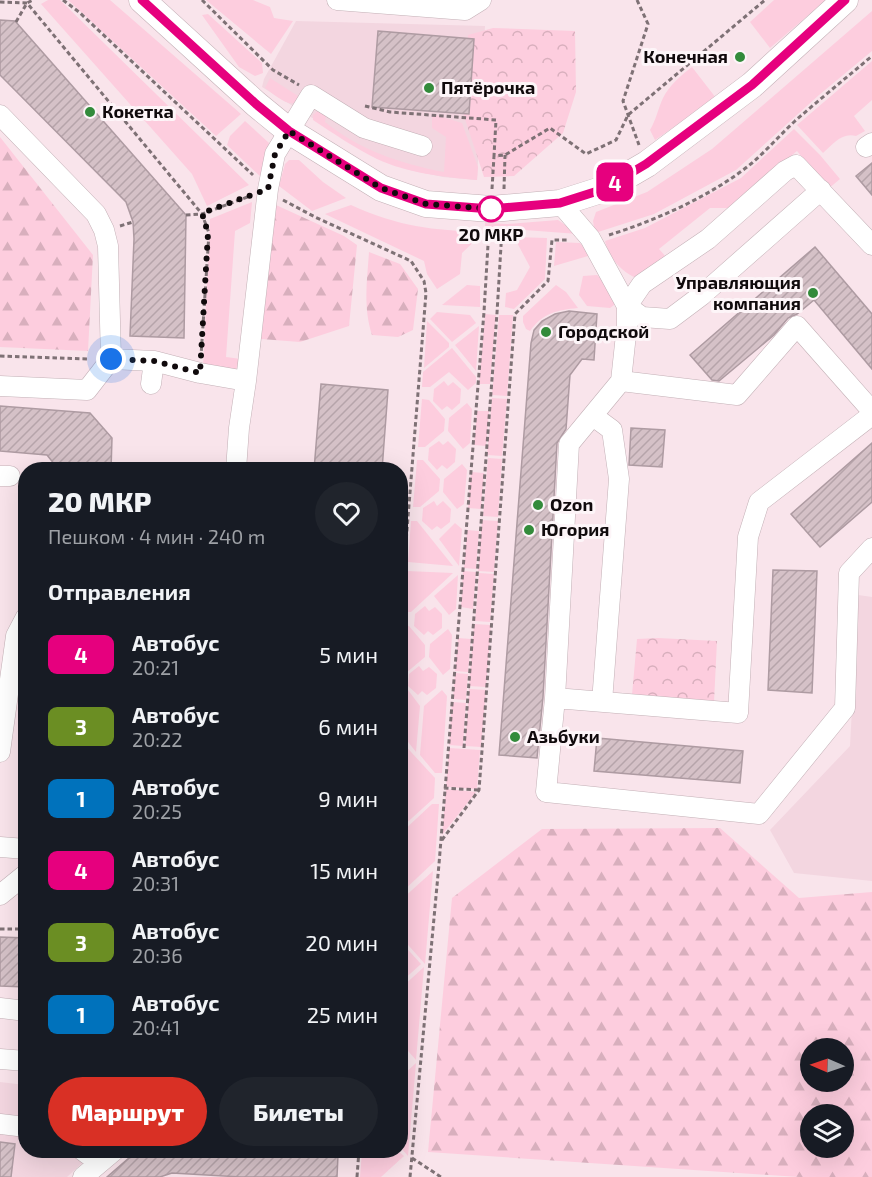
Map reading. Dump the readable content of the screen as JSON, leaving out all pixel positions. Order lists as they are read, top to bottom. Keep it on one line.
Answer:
{"places":["Конечная","Пятёрочка","Кокетка","20 МКР","Управляющия компания","Городской","Ozon","Югория","Азьбуки"],"lines":["bus line 4"],"north":"left","page":{"on_map":"4","heading":[["20 МКР","Пешком · 4 мин · 240 m"],"Отправления"],"list":[{"mark":"4","name":"Автобус","note":"20:21","value":"5 мин"},{"mark":"3","name":"Автобус","note":"20:22","value":"6 мин"},{"mark":"1","name":"Автобус","note":"20:25","value":"9 мин"},{"mark":"4","name":"Автобус","note":"20:31","value":"15 мин"},{"mark":"3","name":"Автобус","note":"20:36","value":"20 мин"},{"mark":"1","name":"Автобус","note":"20:41","value":"25 мин"}],"buttons":["Маршрут","Билеты"]}}
